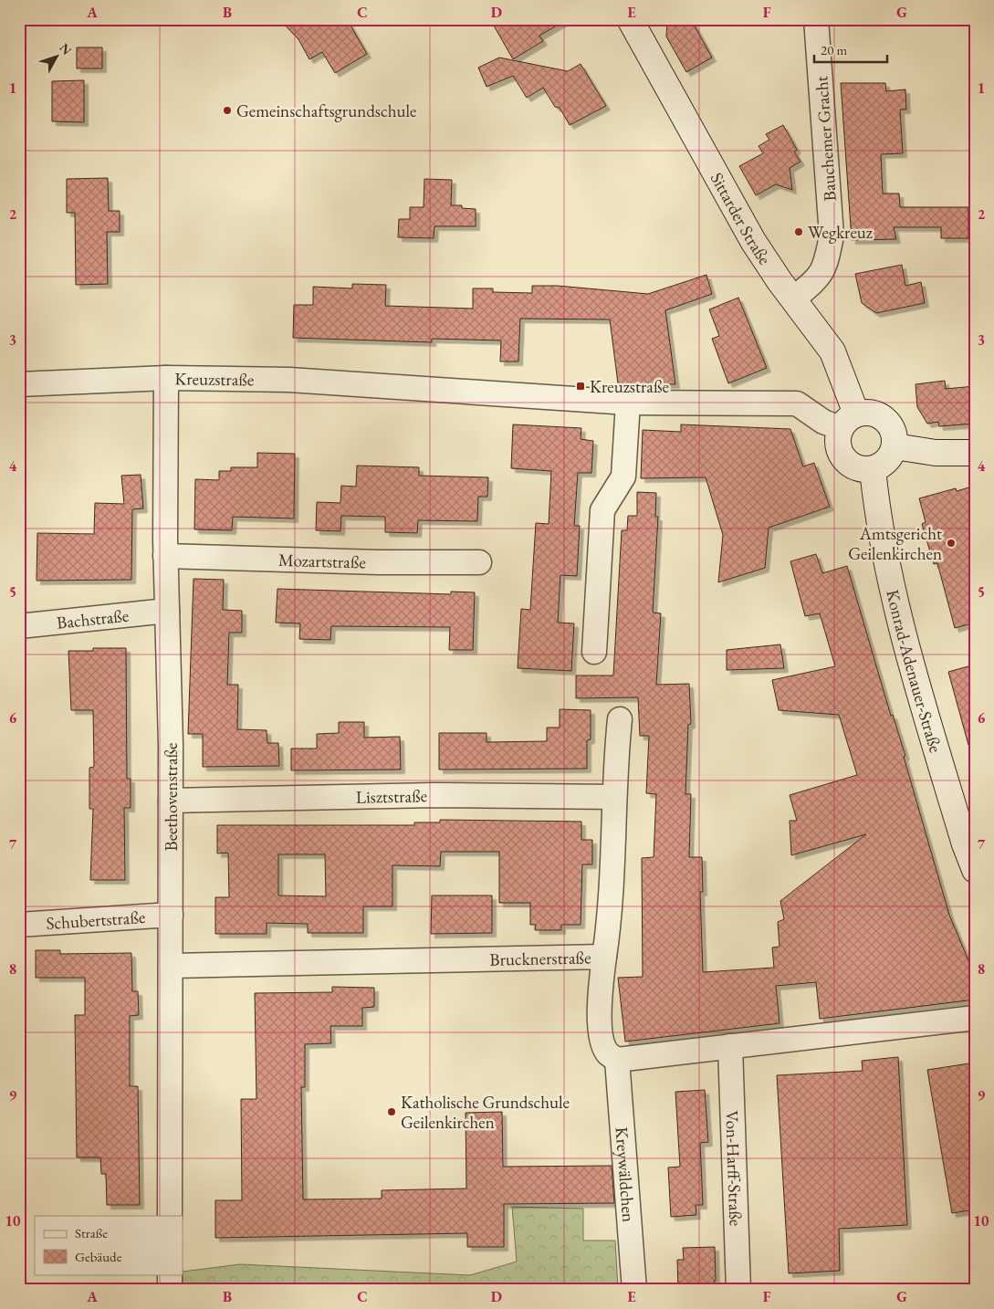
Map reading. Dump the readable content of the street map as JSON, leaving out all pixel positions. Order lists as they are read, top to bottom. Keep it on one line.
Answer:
{"streets":{"street":["Bauchemer Gracht","Sittarder Straße","Kreuzstraße","Mozartstraße","Bachstraße","Konrad-Adenauer-Straße","Lisztstraße","Beethovenstraße","Schubertstraße","Brucknerstraße","Von-Harff-Straße","Kreywäldchen"]},"crossings":[["Bauchemer Gracht","Sittarder Straße"],["Sittarder Straße","Kreuzstraße"],["Sittarder Straße","Konrad-Adenauer-Straße"],["Kreuzstraße","Konrad-Adenauer-Straße"],["Kreuzstraße","Beethovenstraße"],["Mozartstraße","Beethovenstraße"],["Bachstraße","Beethovenstraße"],["Lisztstraße","Beethovenstraße"],["Beethovenstraße","Schubertstraße"],["Beethovenstraße","Brucknerstraße"],["Brucknerstraße","Kreywäldchen"]],"places":{"other":["Gemeinschaftsgrundschule","Wegkreuz","Amtsgericht Geilenkirchen","Katholische Grundschule Geilenkirchen"],"transit":["Kreuzstraße"]},"legend":["Straße","Gebäude"],"scale_bar":"20 m","north":"top right","grid":{"columns":["A","B","C","D","E","F","G"],"rows":["1","2","3","4","5","6","7","8","9","10"]}}
